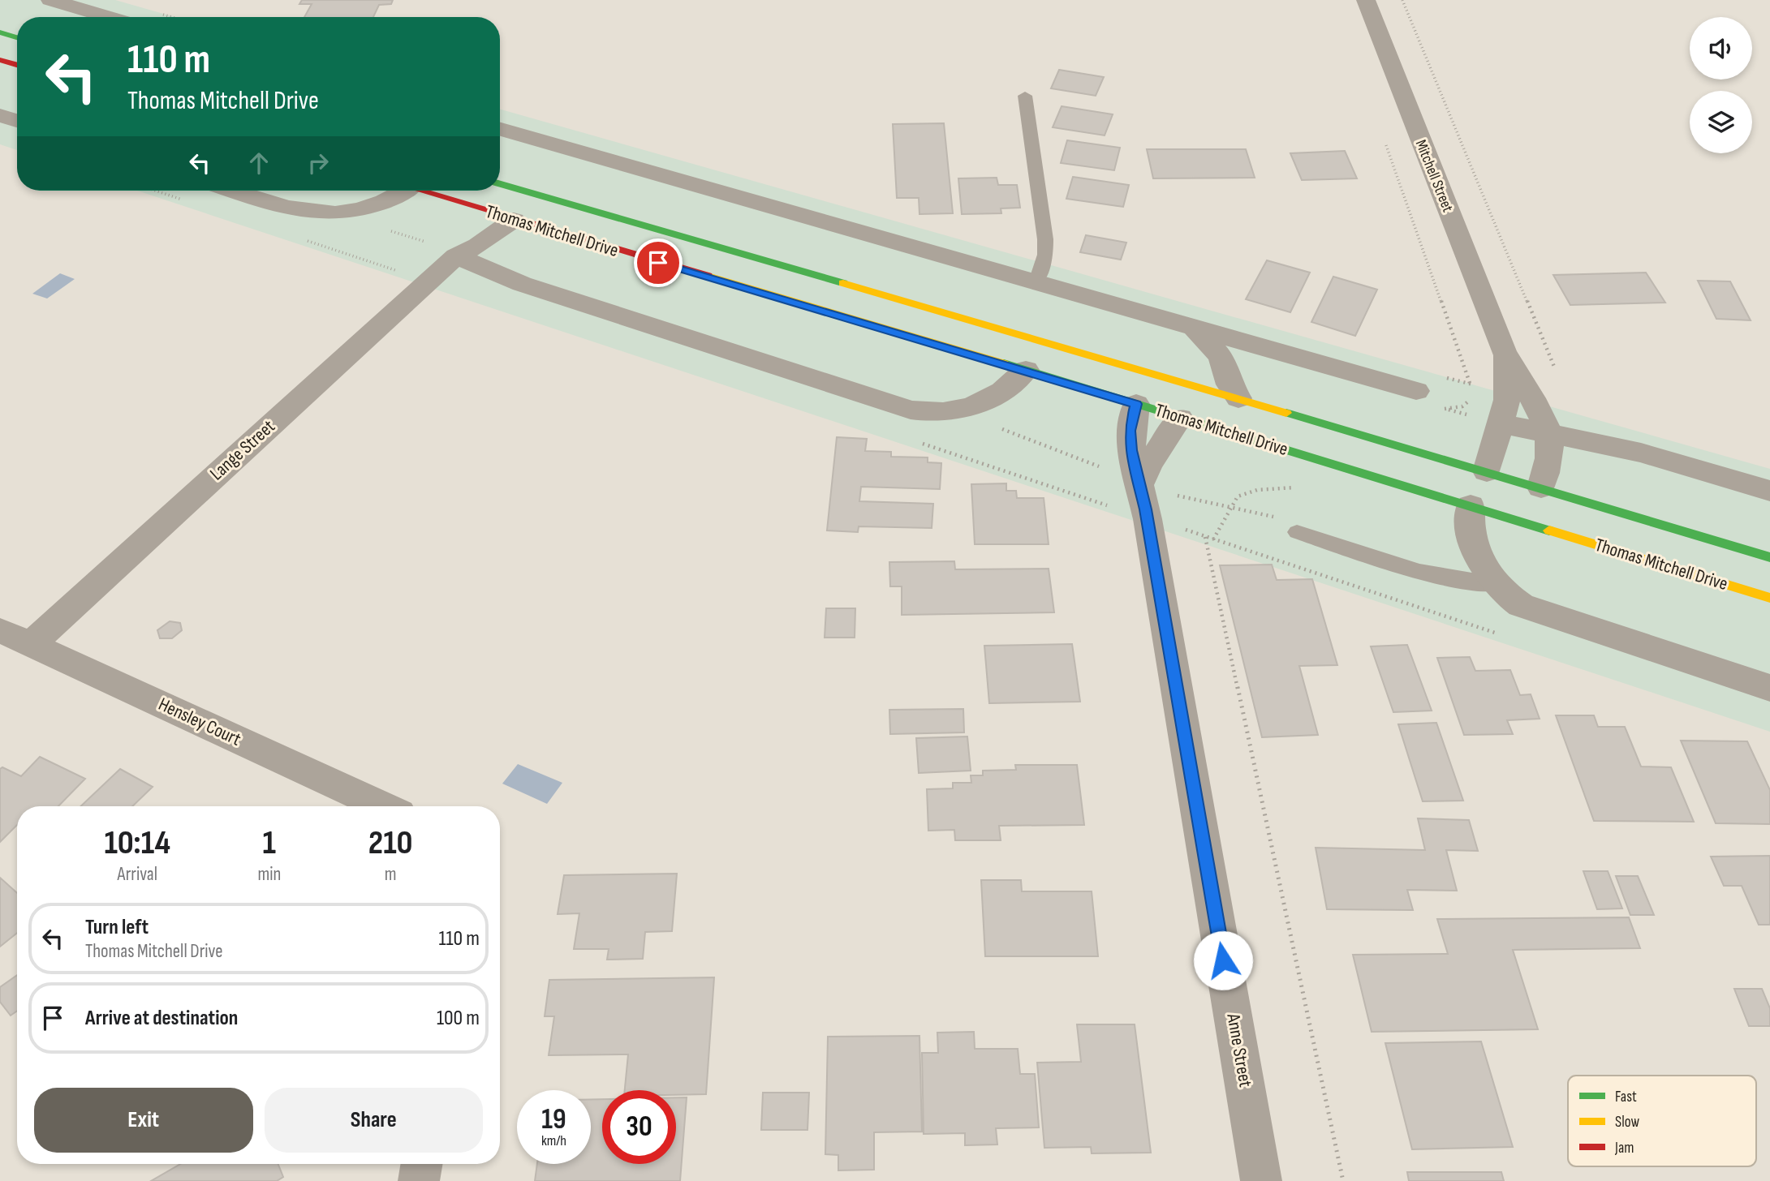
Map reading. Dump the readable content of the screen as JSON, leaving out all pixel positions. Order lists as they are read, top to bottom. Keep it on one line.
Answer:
{"streets":{"main road":["Thomas Mitchell Drive"],"street":["Mitchell Street","Lange Street","Hensley Court","Anne Street"]},"crossings":[["Mitchell Street","Thomas Mitchell Drive"],["Thomas Mitchell Drive","Lange Street"],["Thomas Mitchell Drive","Anne Street"],["Lange Street","Hensley Court"]],"legend":["Fast","Slow","Jam"],"page":{"turn":["110 m","Thomas Mitchell Drive"],"eta":["10:14","Arrival","1","min","210","m"],"list":[{"name":"Turn left","note":"Thomas Mitchell Drive","value":"110 m"},{"name":"Arrive at destination","value":"100 m"}],"buttons":["Exit","Share"],"speed":"19 km/h","limit":"30"}}
